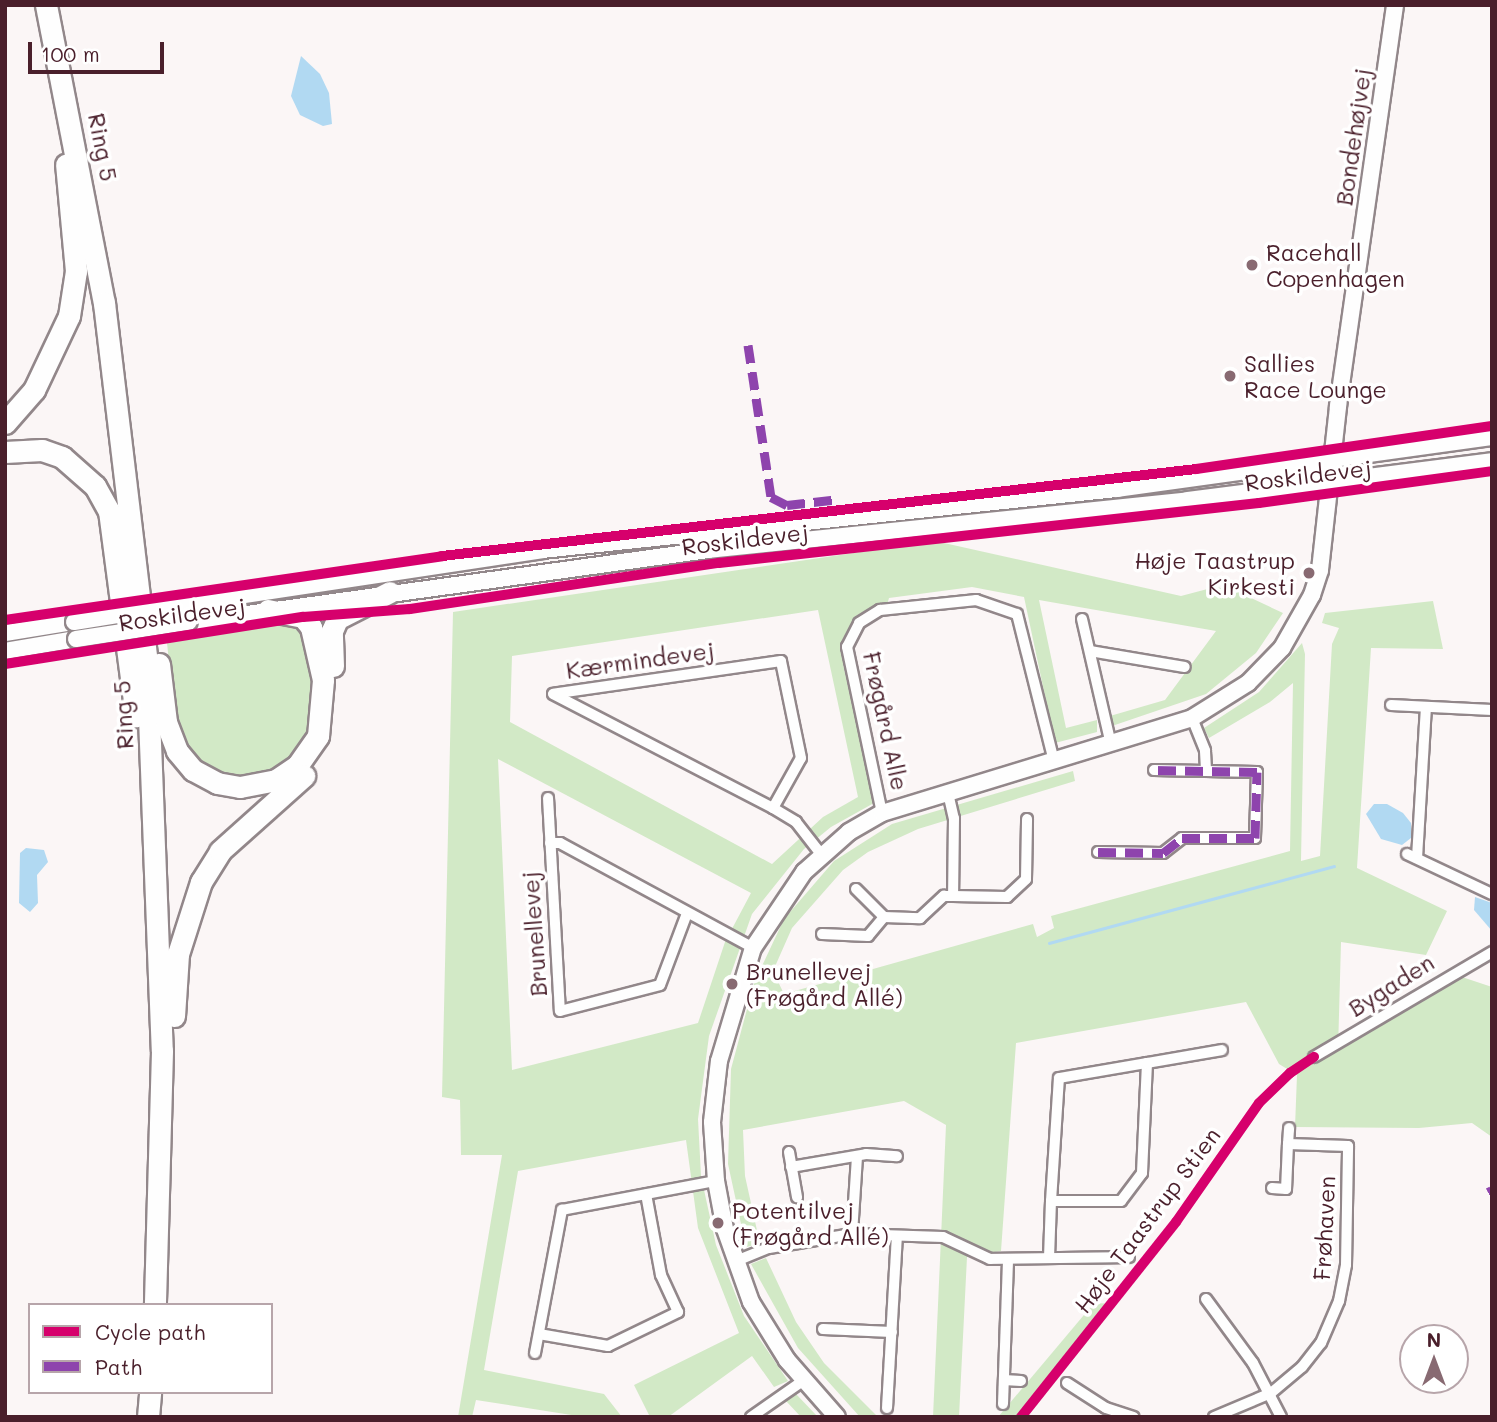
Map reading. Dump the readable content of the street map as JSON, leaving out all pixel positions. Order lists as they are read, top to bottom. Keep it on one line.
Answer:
{"streets":{"highway":["Ring 5"],"main road":["Bondehøjvej","Roskildevej","Frøgård Alle"],"street":["Kærmindevej","Brunellevej","Bygaden","Frøhaven"],"cycle path":["Høje Taastrup Stien"]},"crossings":[["Bondehøjvej","Roskildevej"],["Bondehøjvej","Frøgård Alle"],["Roskildevej","Frøgård Alle"],["Kærmindevej","Frøgård Alle"],["Frøgård Alle","Brunellevej"]],"places":["Racehall Copenhagen","Sallies Race Lounge","Høje Taastrup Kirkesti","Brunellevej (Frøgård Allé)","Potentilvej (Frøgård Allé)"],"legend":["Cycle path","Path"],"scale_bar":"100 m","north":"top"}
